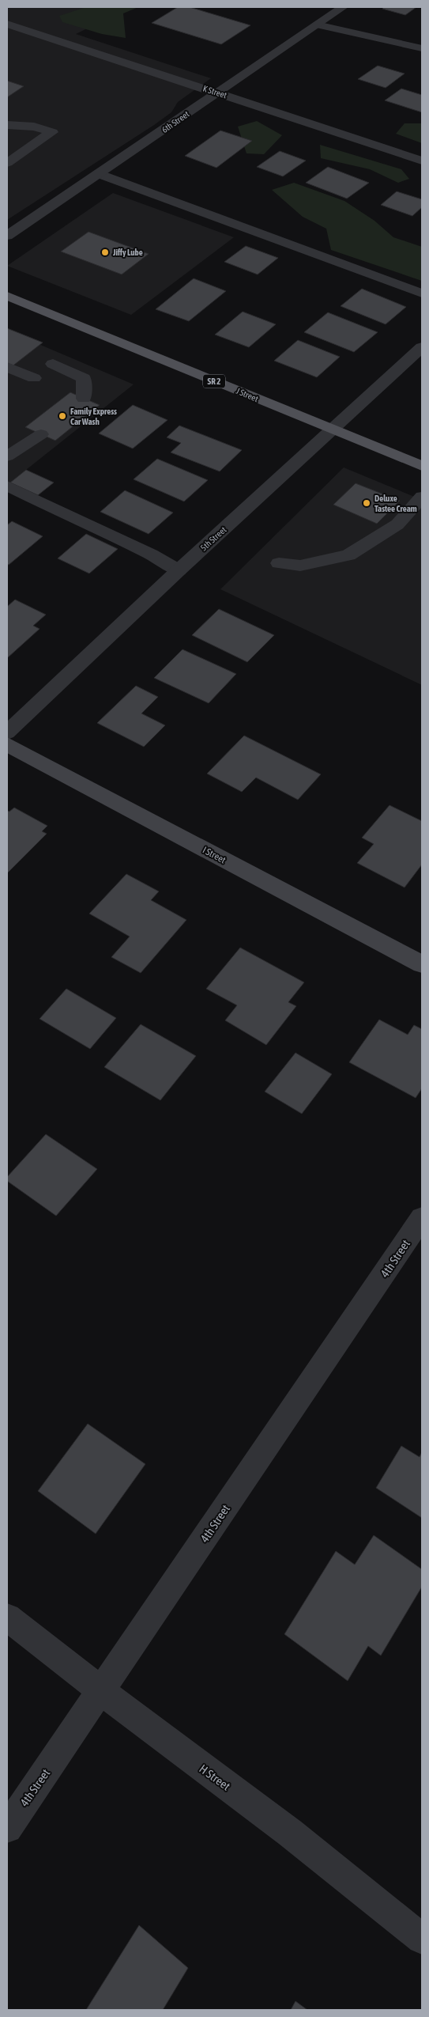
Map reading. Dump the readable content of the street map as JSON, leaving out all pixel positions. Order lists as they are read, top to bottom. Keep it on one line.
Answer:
{"streets":{"main road":["SR 2","J Street"],"street":["K Street","6th Street","5th Street","I Street","4th Street","H Street"]},"crossings":[["K Street","6th Street"],["J Street","5th Street"],["4th Street","H Street"]],"places":["Jiffy Lube","Family Express Car Wash","Deluxe Tastee Cream"]}
